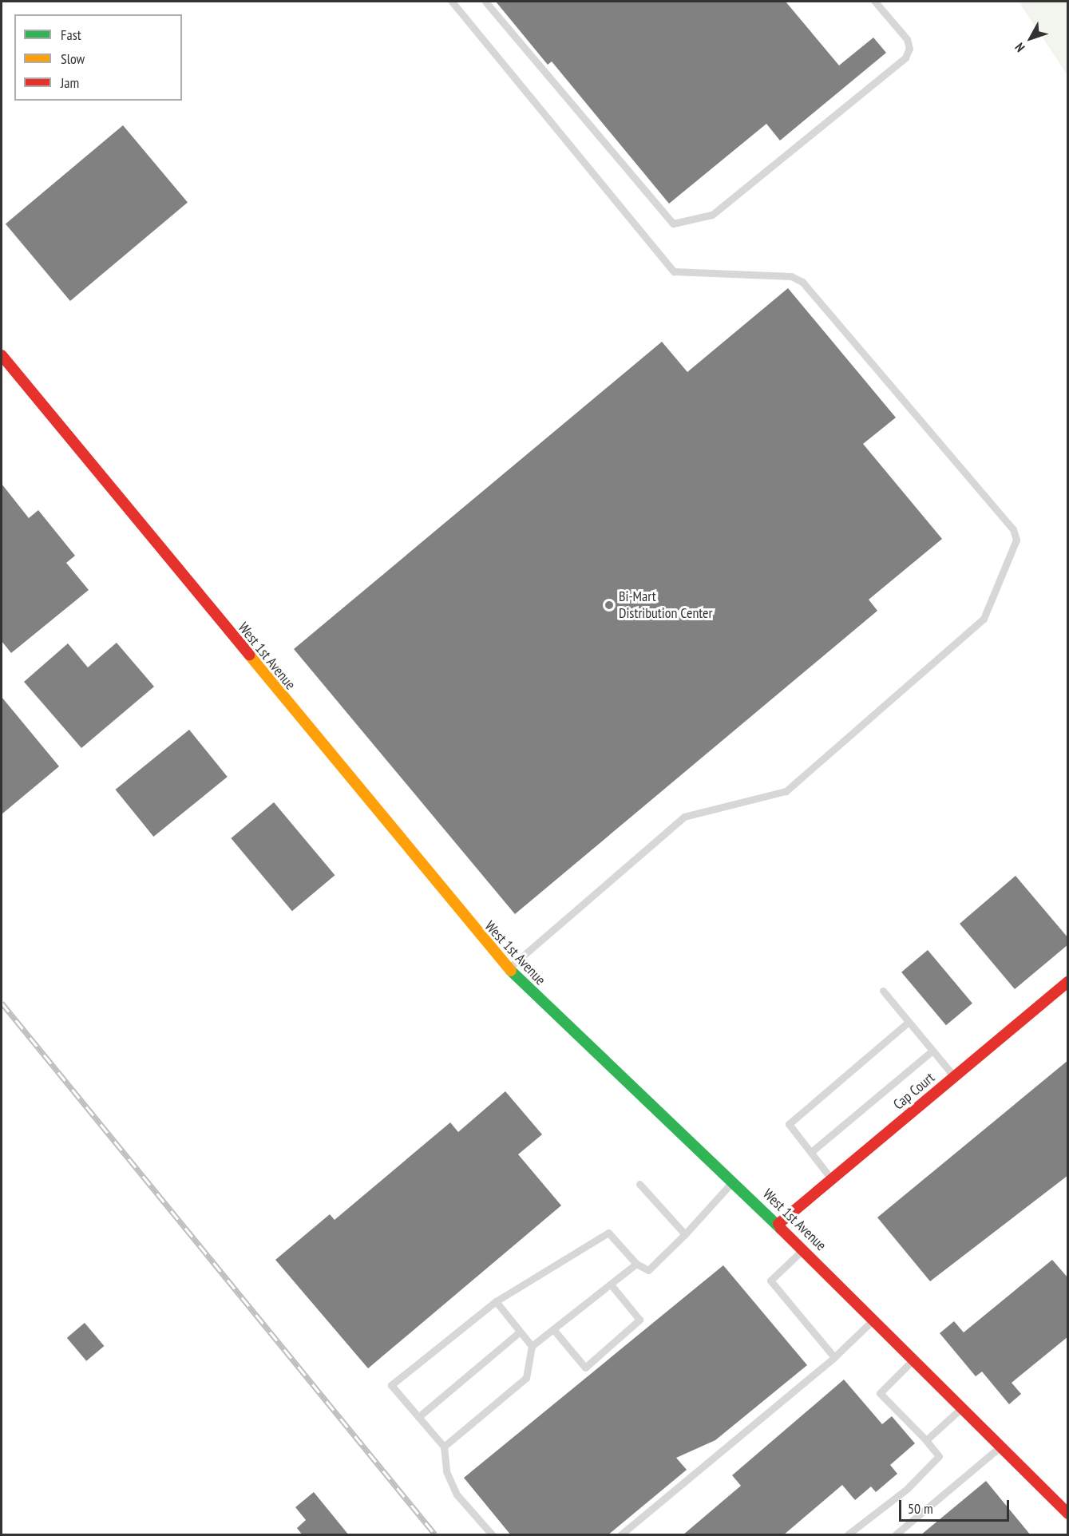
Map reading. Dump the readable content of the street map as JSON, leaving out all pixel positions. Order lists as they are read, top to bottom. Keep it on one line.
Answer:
{"streets":{"street":["West 1st Avenue","Cap Court"]},"crossings":[["West 1st Avenue","Cap Court"]],"places":["Bi-Mart Distribution Center"],"legend":["Fast","Slow","Jam"],"scale_bar":"50 m","north":"bottom left"}
